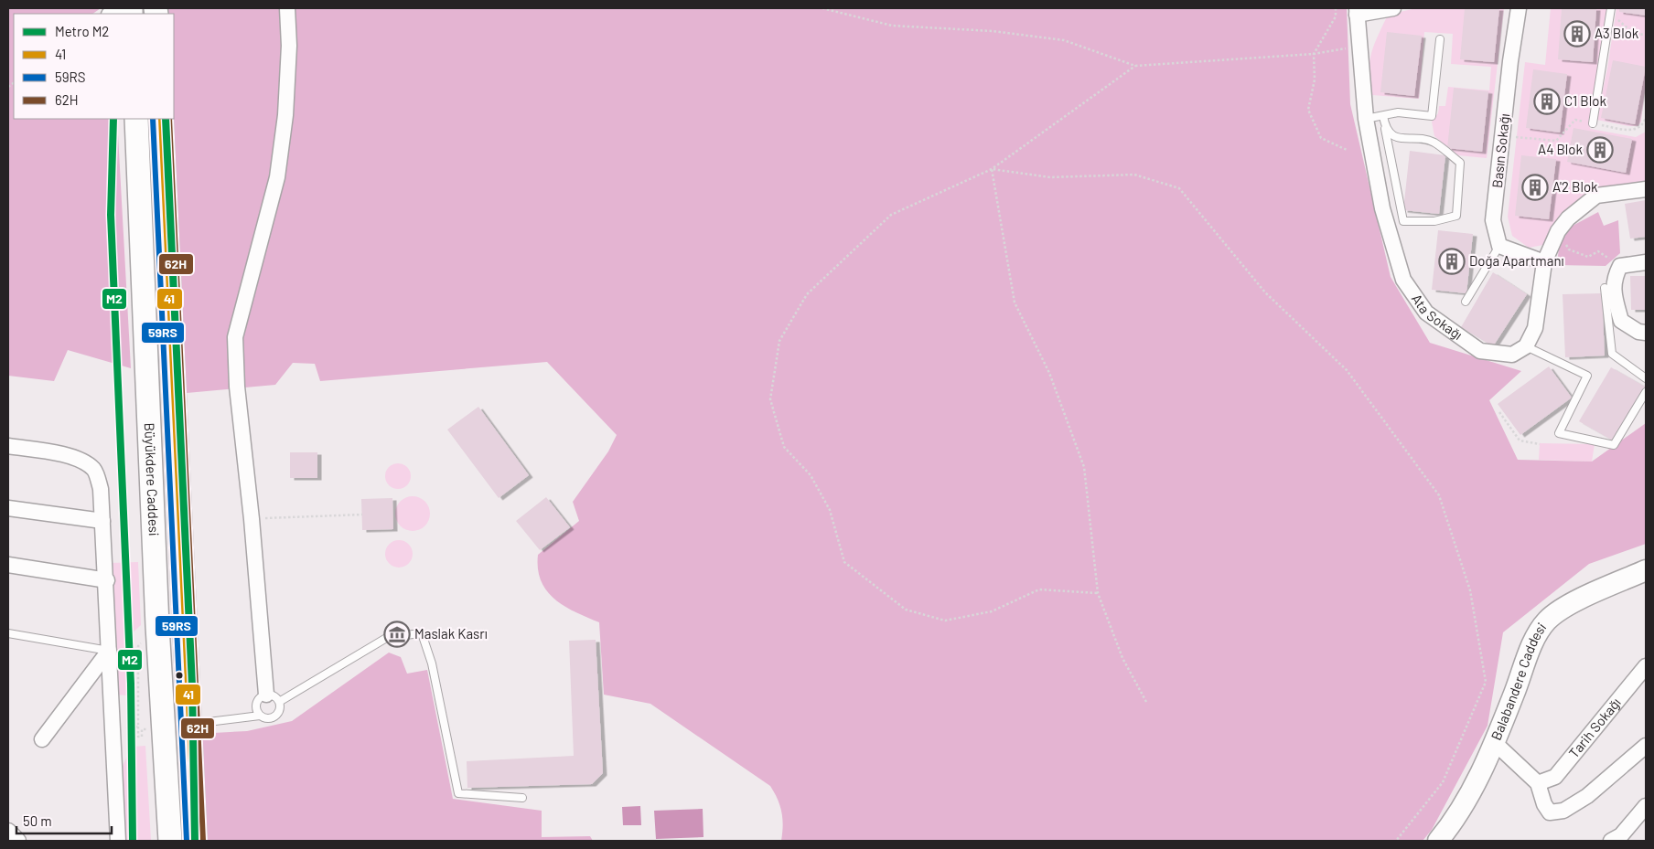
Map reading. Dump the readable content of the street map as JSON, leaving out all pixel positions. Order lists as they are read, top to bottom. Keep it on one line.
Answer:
{"streets":{"main road":["Büyükdere Caddesi","Balabandere Caddesi"],"street":["Basın Sokağı","Ata Sokağı","Tarih Sokağı"]},"places":{"building":["A3 Blok","C1 Blok","A4 Blok","A'2 Blok","Doğa Apartmanı"],"museum":["Maslak Kasrı"]},"lines":["metro line M2","transit line 41","transit line 59RS","transit line 62H"],"legend":["Metro M2","41","59RS","62H"],"scale_bar":"50 m"}
